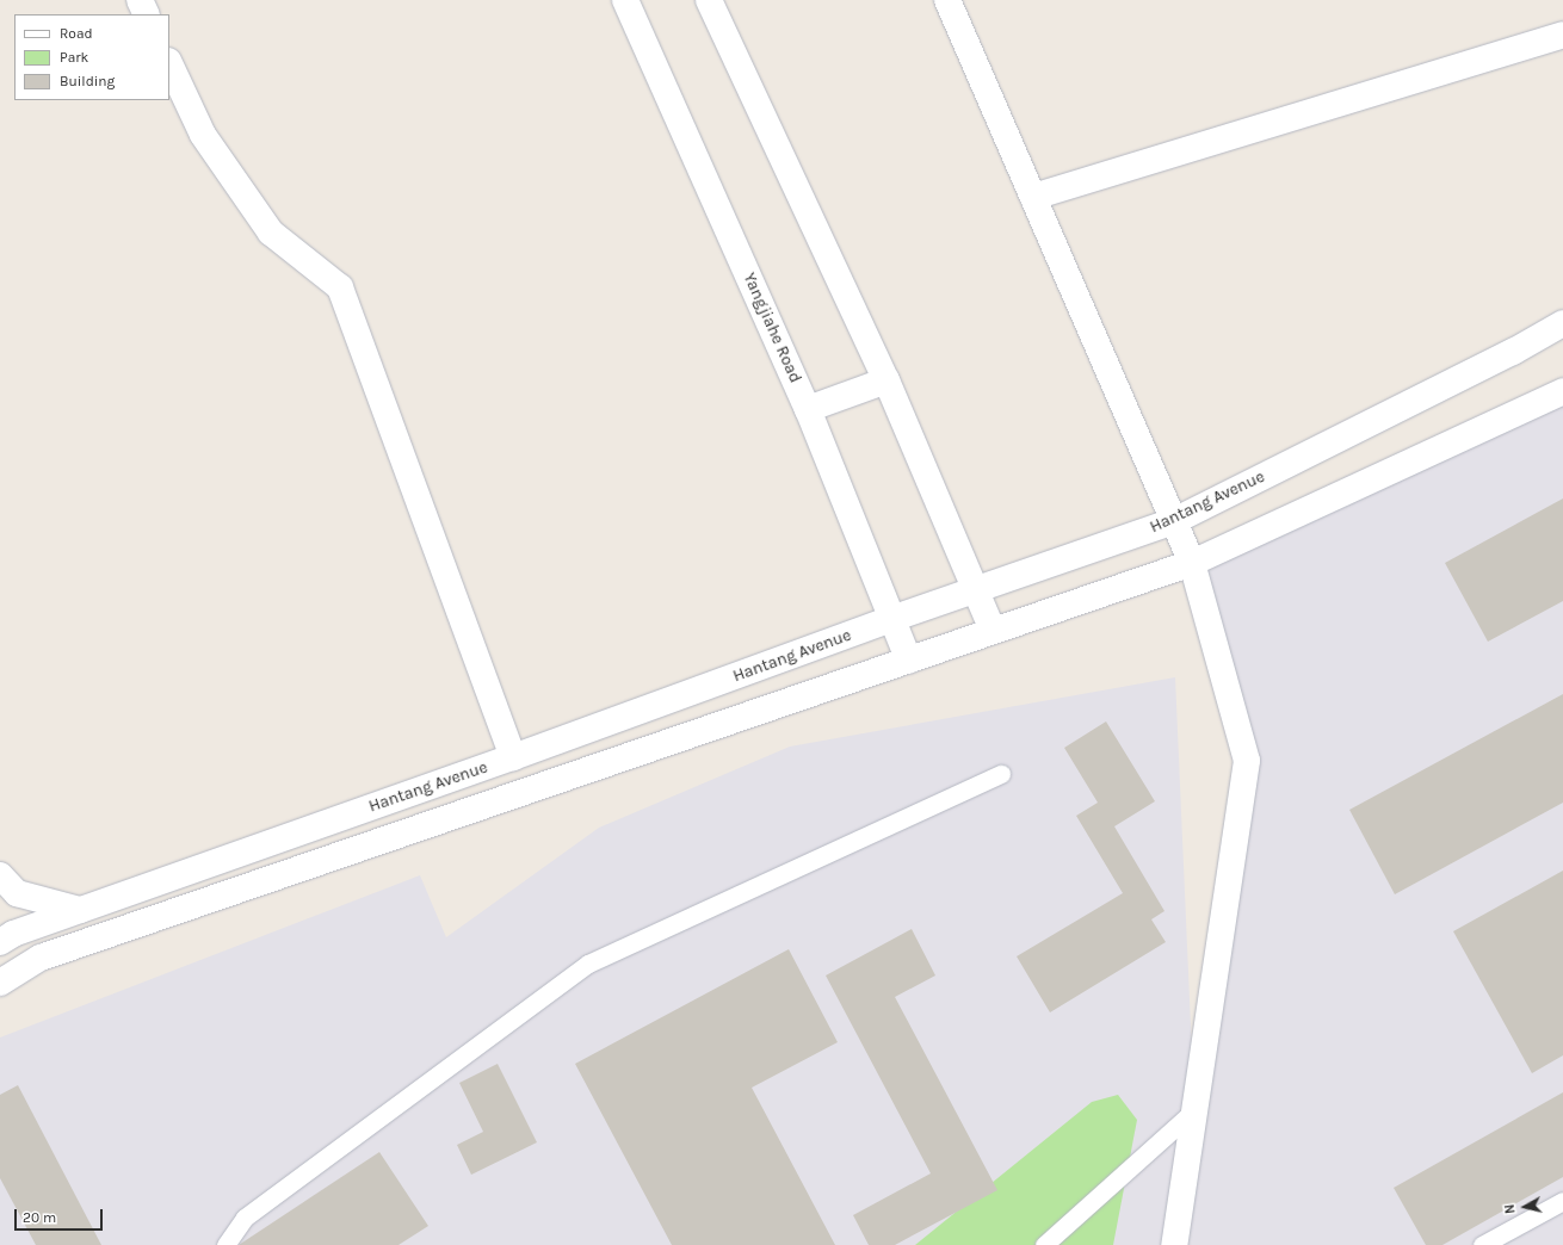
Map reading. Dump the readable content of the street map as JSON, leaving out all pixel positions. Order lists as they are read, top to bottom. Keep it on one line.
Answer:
{"streets":{"main road":["Yangjiahe Road","Hantang Avenue"]},"crossings":[["Yangjiahe Road","Hantang Avenue"]],"legend":["Road","Park","Building"],"scale_bar":"20 m","north":"left"}
